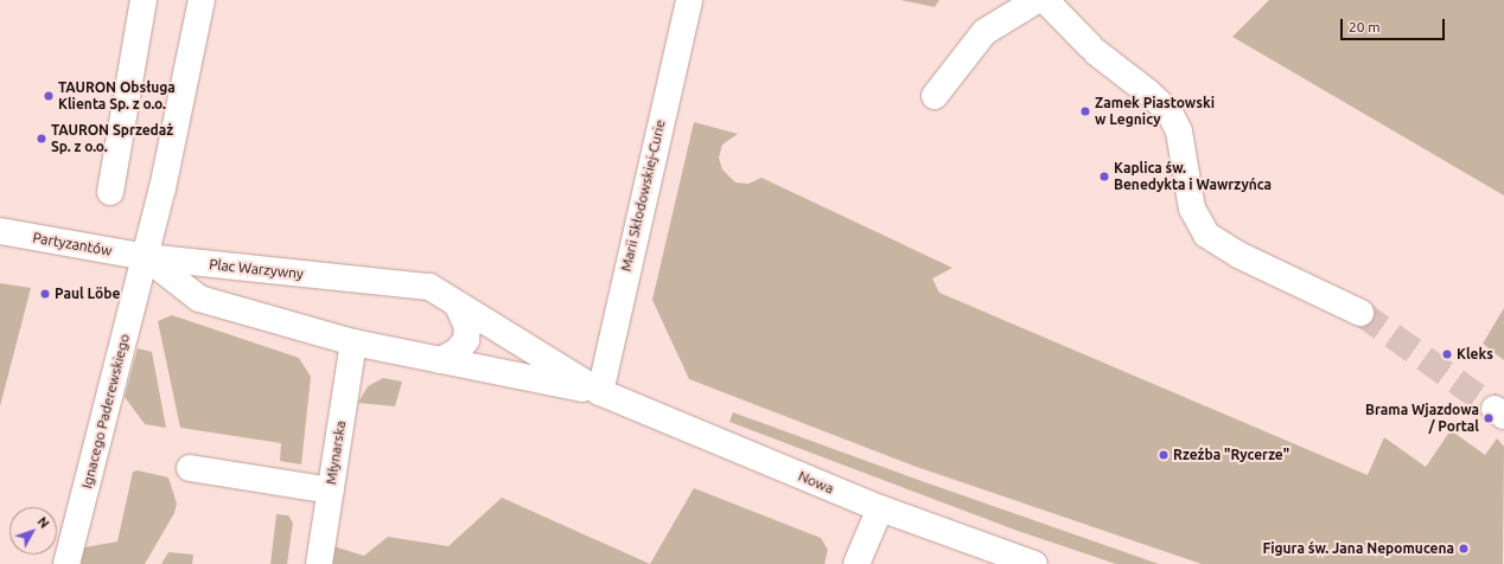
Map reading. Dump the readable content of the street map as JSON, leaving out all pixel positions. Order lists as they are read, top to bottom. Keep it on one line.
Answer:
{"streets":{"street":["Marii Skłodowskiej-Curie","Partyzantów","Plac Warzywny","Ignacego Paderewskiego","Młynarska","Nowa"]},"crossings":[["Marii Skłodowskiej-Curie","Plac Warzywny"],["Marii Skłodowskiej-Curie","Nowa"],["Partyzantów","Plac Warzywny"],["Partyzantów","Ignacego Paderewskiego"],["Plac Warzywny","Ignacego Paderewskiego"],["Plac Warzywny","Nowa"]],"places":["TAURON Obsługa Klienta Sp. z o.o.","Zamek Piastowski w Legnicy","TAURON Sprzedaż Sp. z o.o.","Kaplica św. Benedykta i Wawrzyńca","Paul Löbe","Kleks","Brama Wjazdowa / Portal","Rzeźba \"Rycerze\"","Figura św. Jana Nepomucena"],"scale_bar":"20 m","north":"top right"}
